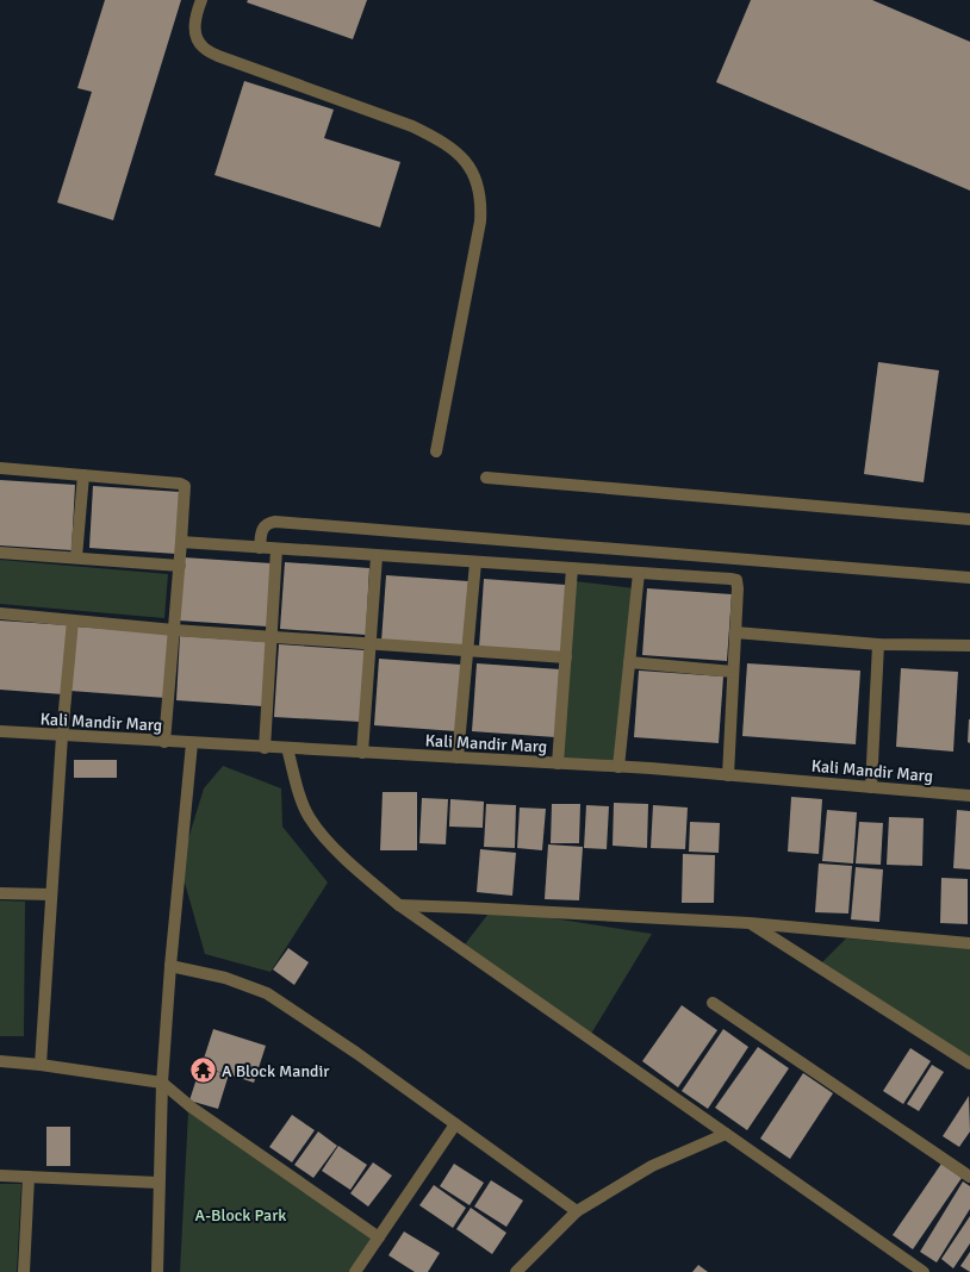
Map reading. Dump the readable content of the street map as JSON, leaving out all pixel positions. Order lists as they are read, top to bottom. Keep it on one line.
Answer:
{"streets":{"street":["Kali Mandir Marg"]},"parks":["A-Block Park"],"places":{"temple":["A Block Mandir"]}}
